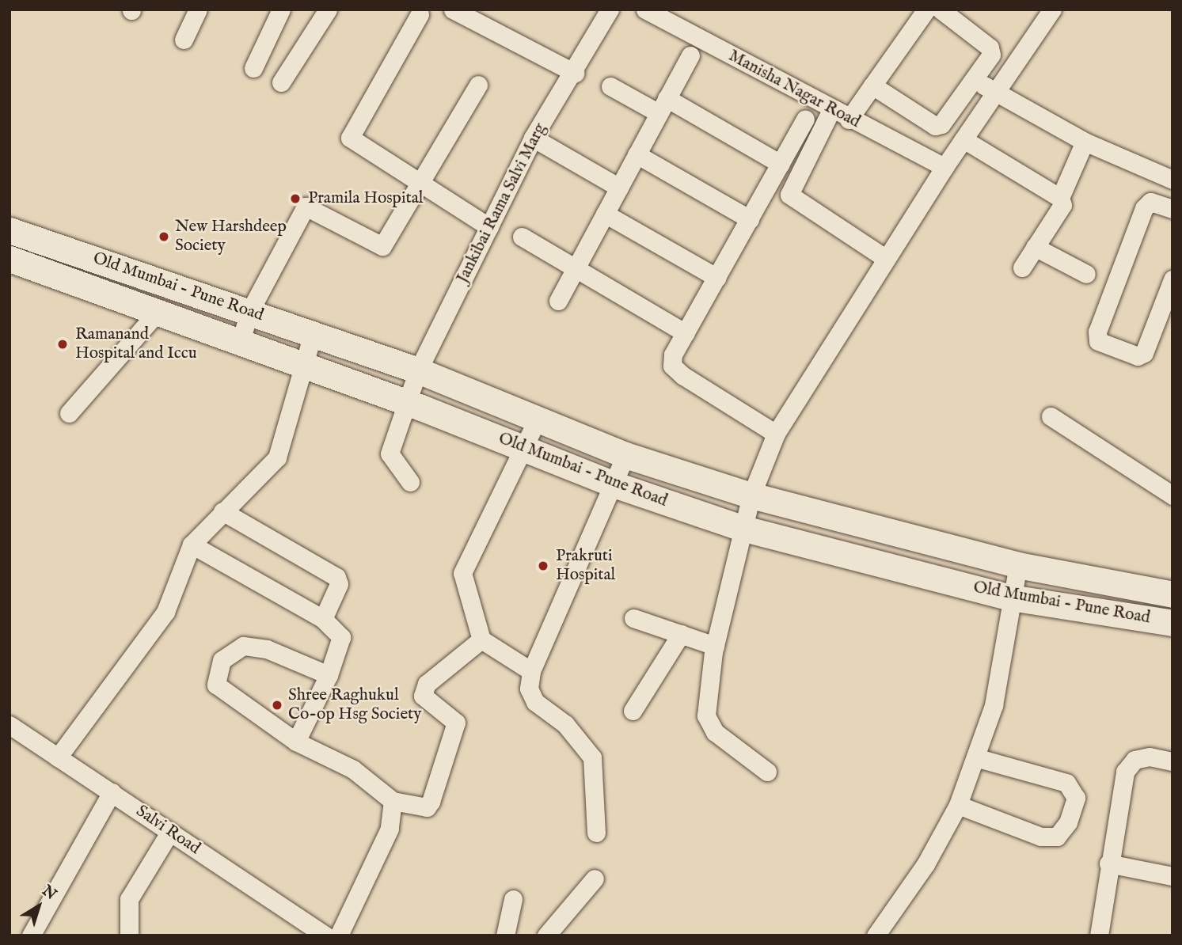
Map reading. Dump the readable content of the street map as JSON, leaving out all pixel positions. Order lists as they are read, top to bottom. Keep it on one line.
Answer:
{"streets":{"main road":["Old Mumbai - Pune Road"],"street":["Manisha Nagar Road","Jankibai Rama Salvi Marg","Salvi Road"]},"crossings":[["Jankibai Rama Salvi Marg","Old Mumbai - Pune Road"]],"places":["Pramila Hospital","New Harshdeep Society","Ramanand Hospital and Iccu","Prakruti Hospital","Shree Raghukul Co-op Hsg Society"],"north":"top right"}
